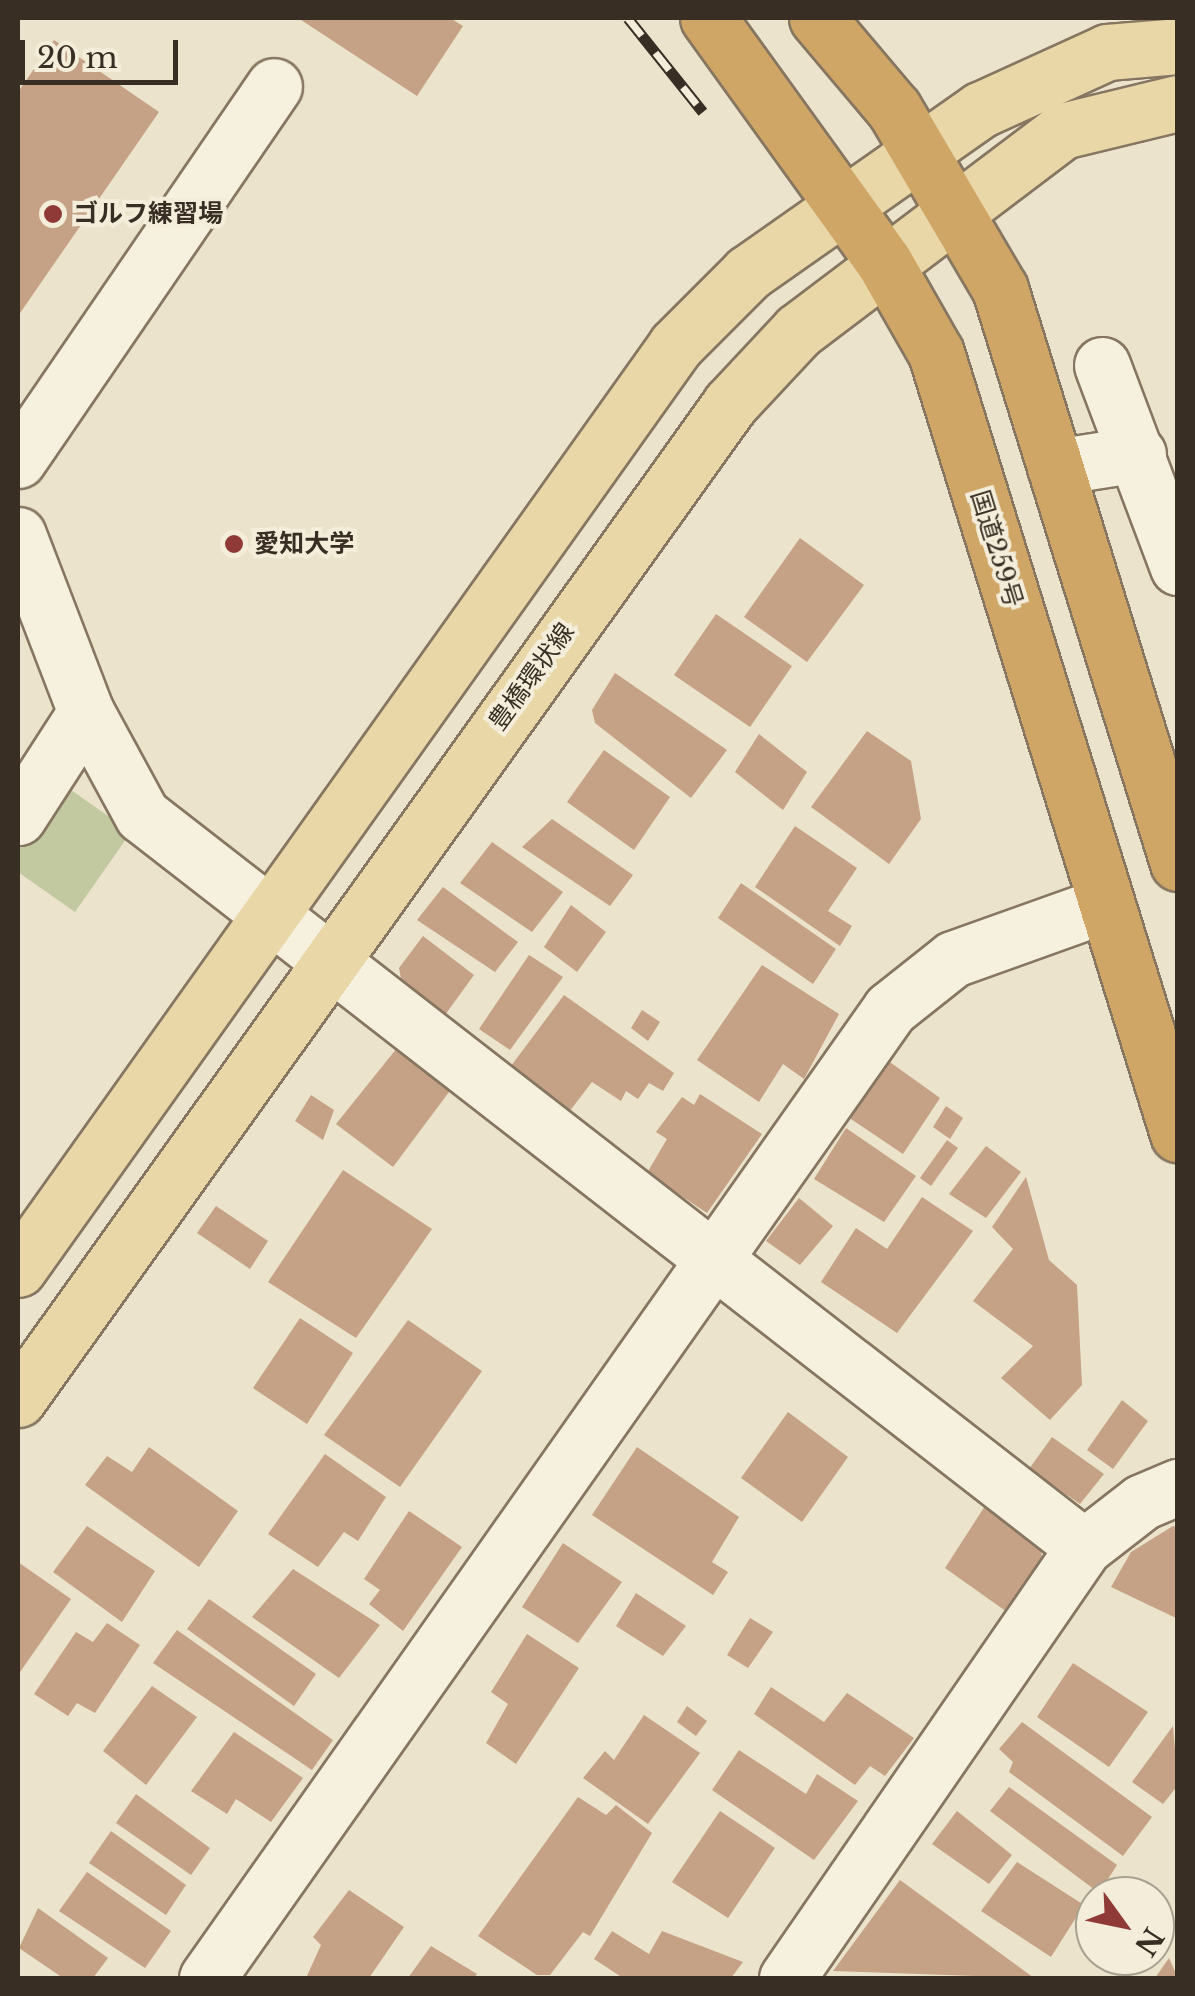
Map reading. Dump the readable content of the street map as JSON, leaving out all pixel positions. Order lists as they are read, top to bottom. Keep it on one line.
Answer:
{"streets":{"highway":["国道259号"],"main road":["豊橋環状線"]},"crossings":[["国道259号","豊橋環状線"]],"places":["ゴルフ練習場","愛知大学"],"scale_bar":"20 m","north":"bottom right"}
